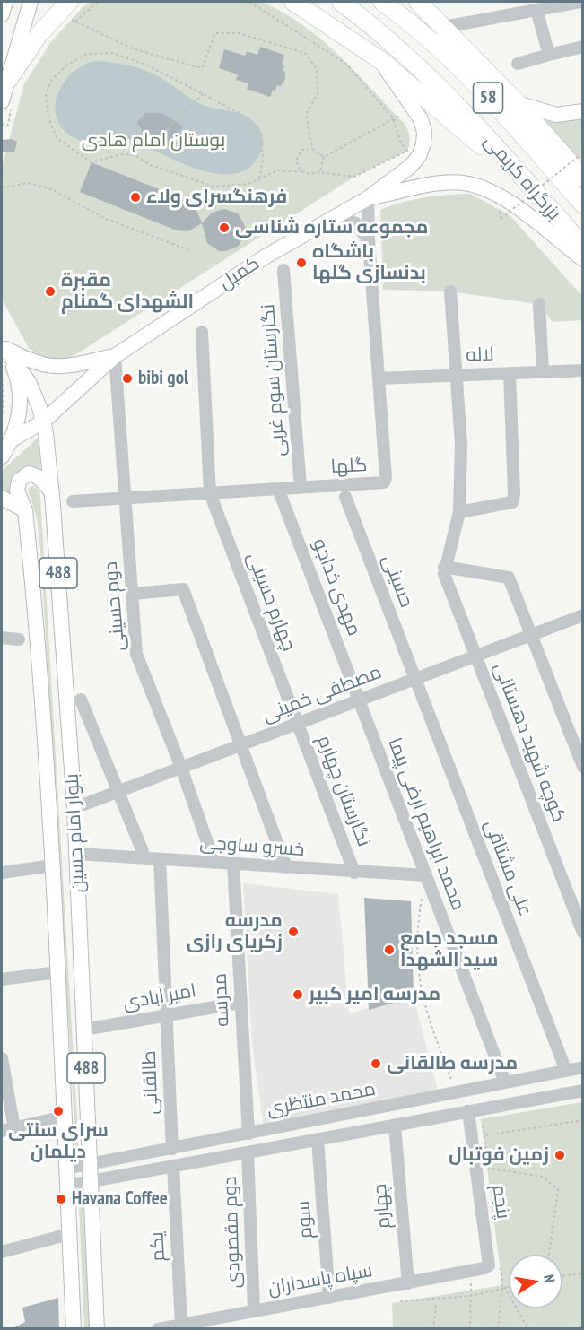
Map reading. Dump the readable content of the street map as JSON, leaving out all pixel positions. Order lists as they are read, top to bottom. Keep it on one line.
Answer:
{"streets":{"highway":["58","بزرگراه کریمی"],"main road":["کمیل","488","بلوار امام حسین"],"street":["لاله","نگارستان سوم غربی","گلها","حسینی","مهدی خداجو","چهارم حسینی","دوم حسینی","مصطفی خمینی","کوچه شهید دهستانی","نگارستان چهارم","محمد ابراهیم ارضی پیما","خسرو ساوجی","علی مشتاقی","امیر آبادی","مدرسه","طالقانی","محمد منتظری","پنجم","چهارم","سوم","دوم مقصودی","یکم","سپاه پاسداران"]},"crossings":[["کمیل","گلها"],["کمیل","دوم حسینی"],["کمیل","بلوار امام حسین"],["لاله","گلها"],["نگارستان سوم غربی","گلها"],["گلها","مهدی خداجو"],["گلها","چهارم حسینی"],["گلها","دوم حسینی"],["حسینی","مصطفی خمینی"],["حسینی","علی مشتاقی"],["مهدی خداجو","مصطفی خمینی"],["مهدی خداجو","محمد ابراهیم ارضی پیما"],["چهارم حسینی","مصطفی خمینی"],["چهارم حسینی","نگارستان چهارم"],["دوم حسینی","مصطفی خمینی"],["دوم حسینی","خسرو ساوجی"],["مصطفی خمینی","کوچه شهید دهستانی"],["مصطفی خمینی","نگارستان چهارم"],["مصطفی خمینی","محمد ابراهیم ارضی پیما"],["مصطفی خمینی","بلوار امام حسین"],["مصطفی خمینی","علی مشتاقی"],["نگارستان چهارم","خسرو ساوجی"],["محمد ابراهیم ارضی پیما","خسرو ساوجی"],["محمد ابراهیم ارضی پیما","محمد منتظری"],["بلوار امام حسین","خسرو ساوجی"],["بلوار امام حسین","امیر آبادی"],["بلوار امام حسین","محمد منتظری"],["خسرو ساوجی","مدرسه"],["خسرو ساوجی","طالقانی"],["علی مشتاقی","محمد منتظری"],["امیر آبادی","مدرسه"],["امیر آبادی","طالقانی"],["مدرسه","محمد منتظری"],["طالقانی","محمد منتظری"],["محمد منتظری","پنجم"],["محمد منتظری","چهارم"],["محمد منتظری","سوم"],["محمد منتظری","دوم مقصودی"],["محمد منتظری","یکم"],["پنجم","سپاه پاسداران"],["چهارم","سپاه پاسداران"],["سوم","سپاه پاسداران"],["دوم مقصودی","سپاه پاسداران"],["یکم","سپاه پاسداران"]],"parks":["بوستان امام هادی"],"places":["فرهنگسرای ولاء","مجموعه ستاره شناسی","باشگاه بدنسازی گلها","مقبرة الشهدای گمنام","bibi gol","مدرسه زکریای رازی","مسجد جامع سید الشهدا","مدرسه امیر کبیر","مدرسه طالقانی","سرای سنتی دیلمان","زمین فوتبال","Havana Coffee"],"north":"right"}
